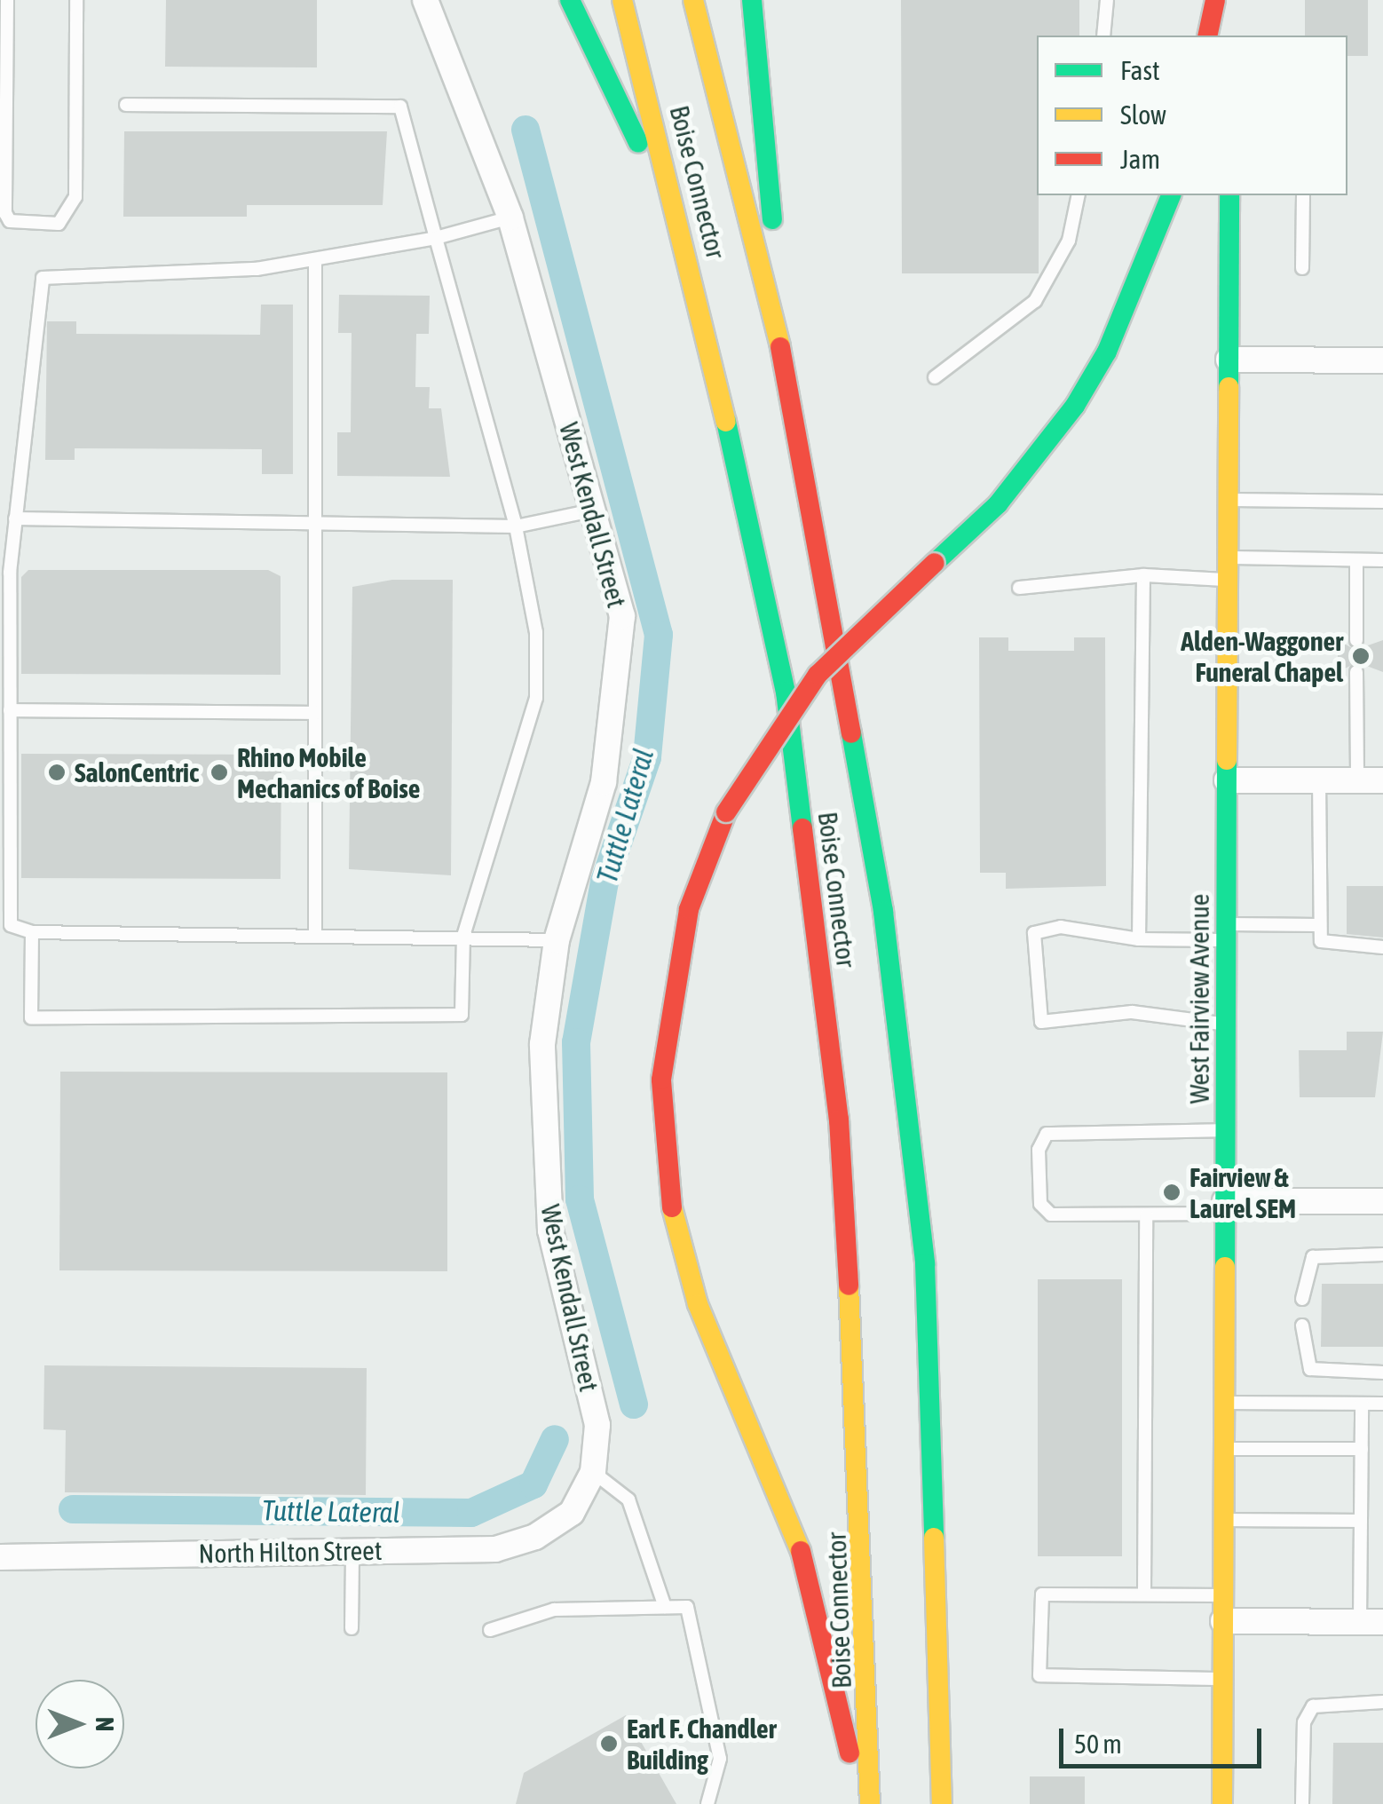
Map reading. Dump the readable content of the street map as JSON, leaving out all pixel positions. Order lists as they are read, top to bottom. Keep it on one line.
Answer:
{"streets":{"main road":["Boise Connector","West Fairview Avenue"],"street":["West Kendall Street","North Hilton Street"]},"crossings":[["West Kendall Street","North Hilton Street"]],"water":["Tuttle Lateral"],"places":["Alden-Waggoner Funeral Chapel","SalonCentric","Rhino Mobile Mechanics of Boise","Fairview & Laurel SEM","Earl F. Chandler Building"],"legend":["Fast","Slow","Jam"],"scale_bar":"50 m","north":"right"}
